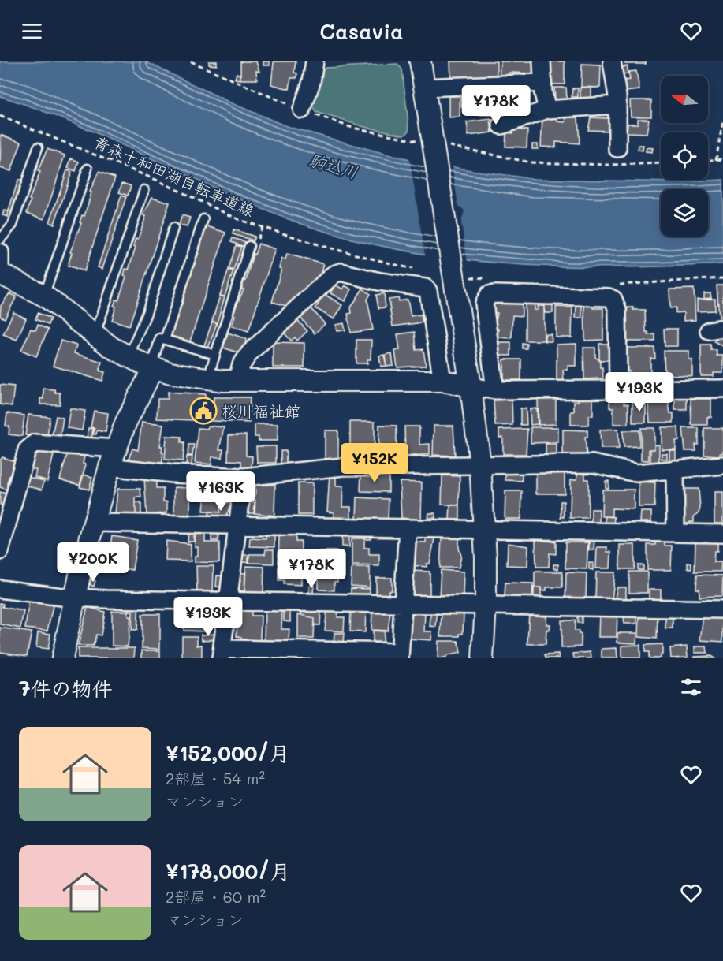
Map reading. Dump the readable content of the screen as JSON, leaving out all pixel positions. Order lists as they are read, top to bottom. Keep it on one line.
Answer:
{"streets":{"path":["青森十和田湖自転車道線"]},"water":["駒込川"],"places":{"public building":["桜川福祉館"]},"north":"left","page":{"header":"Casavia","price":["¥178K","¥193K","¥152K","¥163K","¥200K","¥178K","¥193K"],"heading":"7件の物件","list":[{"name":"¥152,000/月","note":"2部屋 · 54 m² · マンション"},{"name":"¥178,000/月","note":"2部屋 · 60 m² · マンション"}]}}
